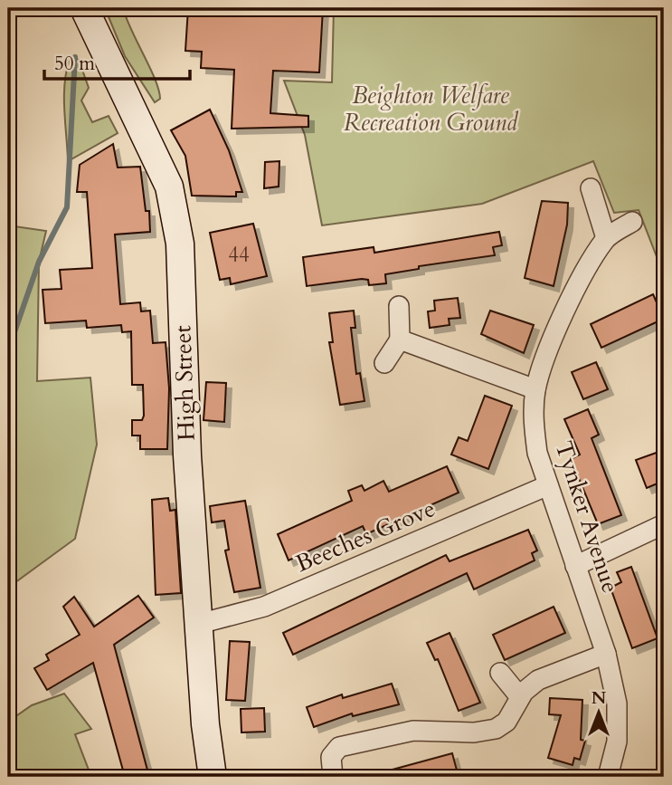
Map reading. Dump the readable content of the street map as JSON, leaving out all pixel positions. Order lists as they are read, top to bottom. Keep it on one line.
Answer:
{"streets":{"street":["High Street","Tynker Avenue","Beeches Grove"]},"crossings":[["High Street","Beeches Grove"],["Tynker Avenue","Beeches Grove"]],"parks":["Beighton Welfare Recreation Ground"],"house_numbers":["44"],"scale_bar":"50 m","north":"top"}
